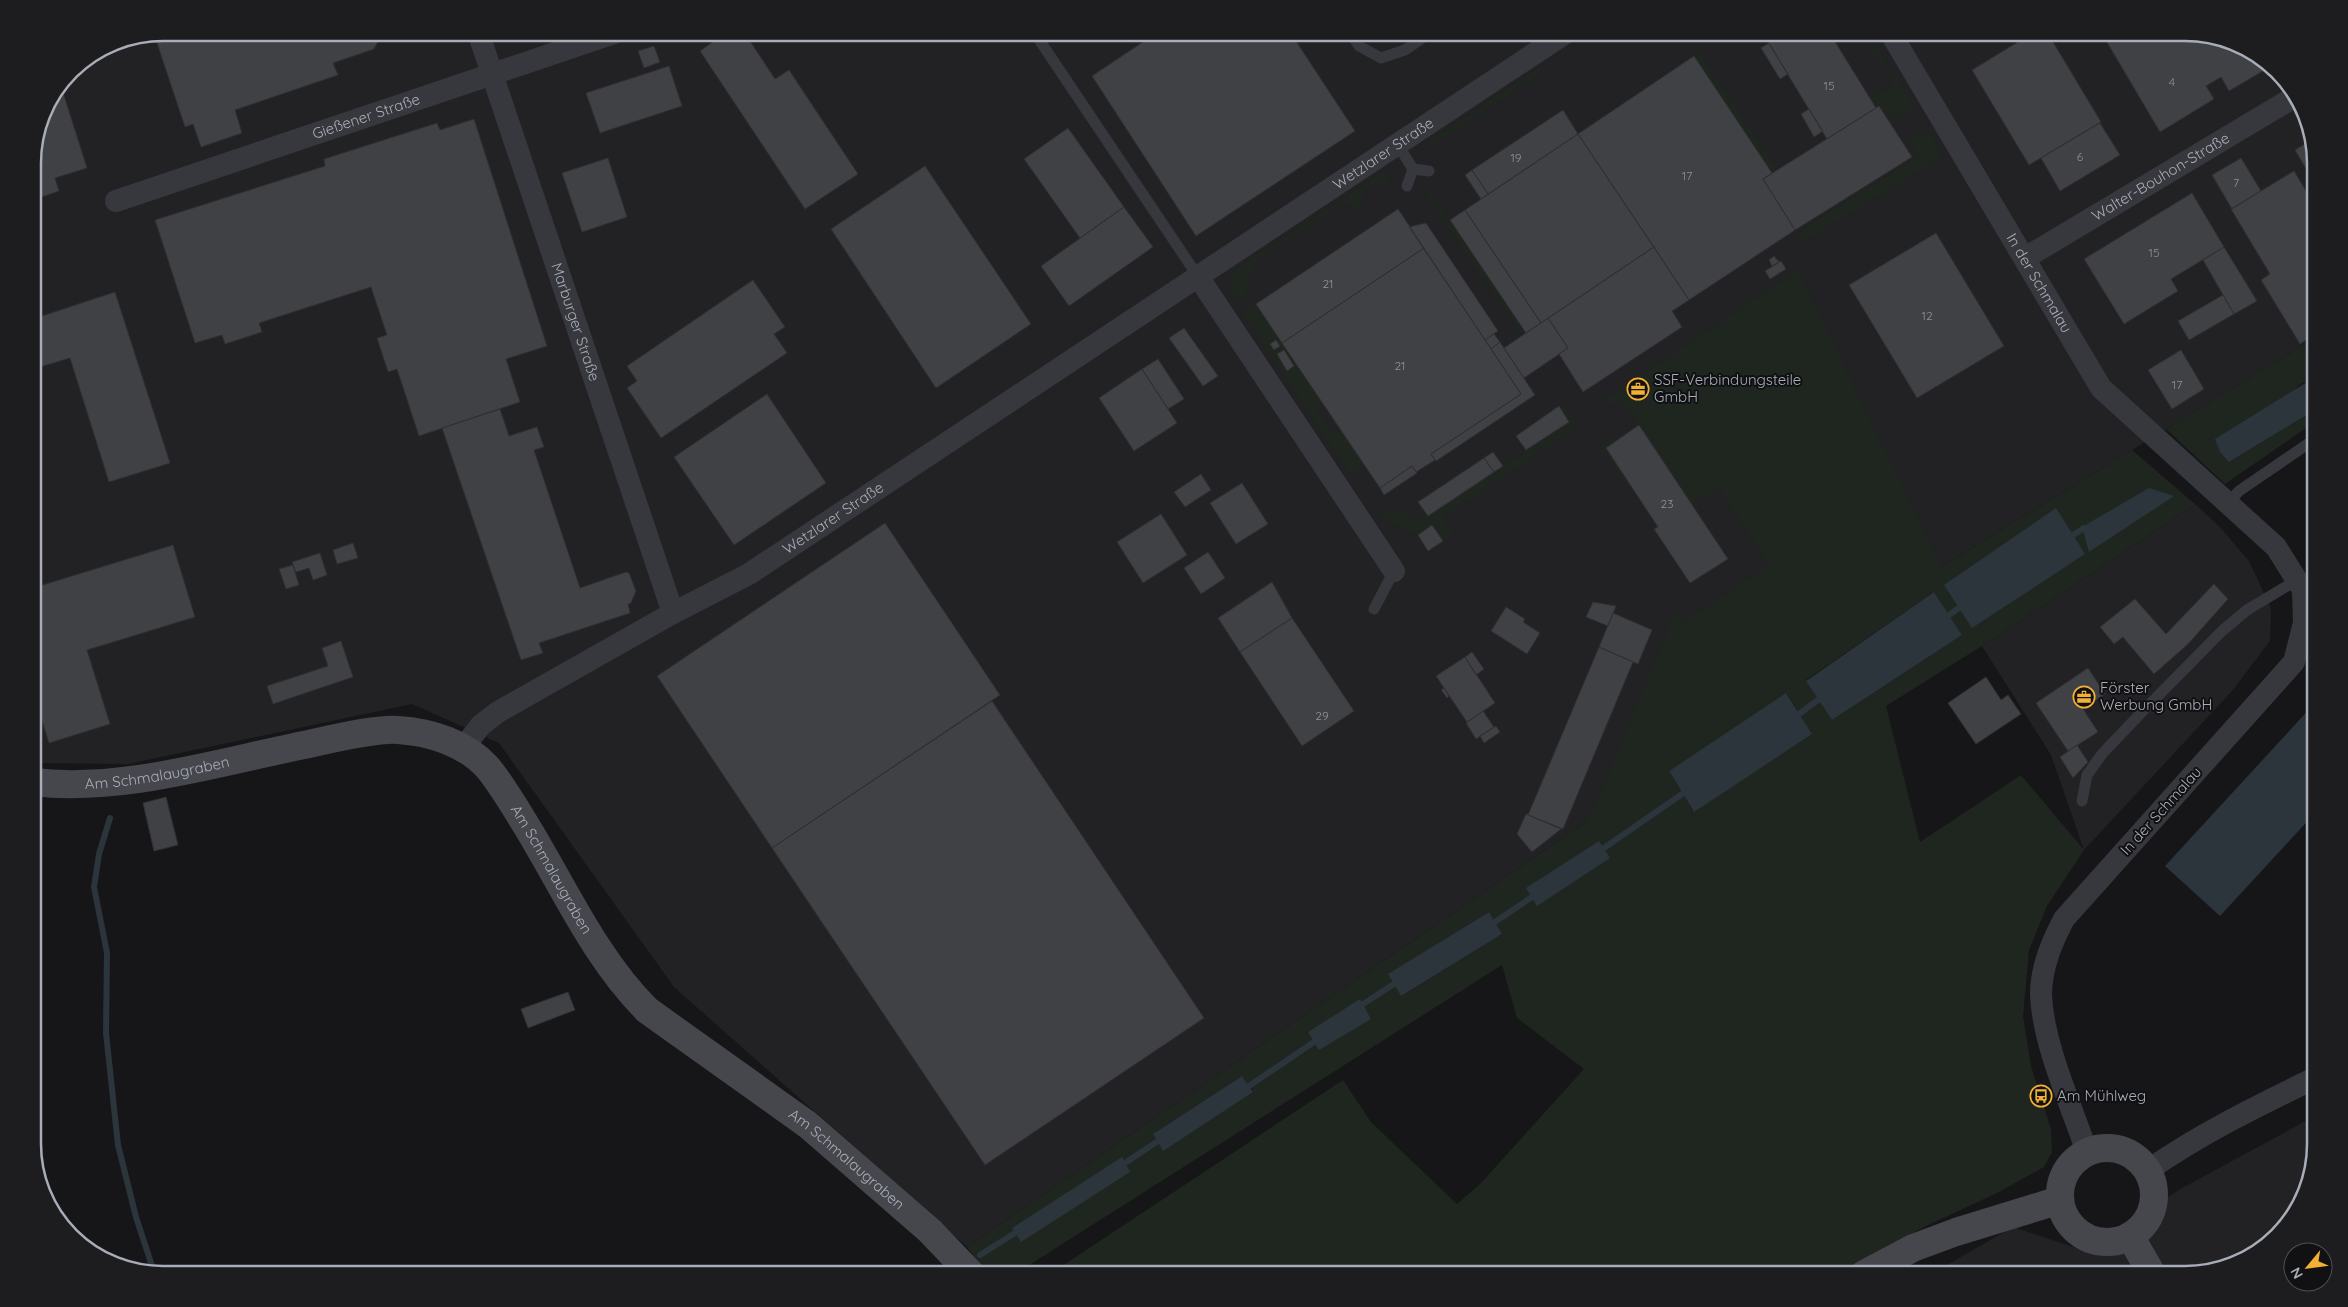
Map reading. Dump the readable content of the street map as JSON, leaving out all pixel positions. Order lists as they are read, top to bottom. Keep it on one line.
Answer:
{"streets":{"main road":["Am Schmalaugraben"],"street":["Gießener Straße","Wetzlarer Straße","Walter-Bouhon-Straße","In der Schmalau","Marburger Straße"]},"crossings":[["Gießener Straße","Marburger Straße"],["Wetzlarer Straße","Marburger Straße"],["Wetzlarer Straße","Am Schmalaugraben"],["Walter-Bouhon-Straße","In der Schmalau"]],"places":{"office":["SSF-Verbindungsteile GmbH","Förster Werbung GmbH"],"bus stop":["Am Mühlweg"]},"house_numbers":["4","15","6","19","17","7","15","21","12","21","17","23","29"],"north":"bottom left"}
